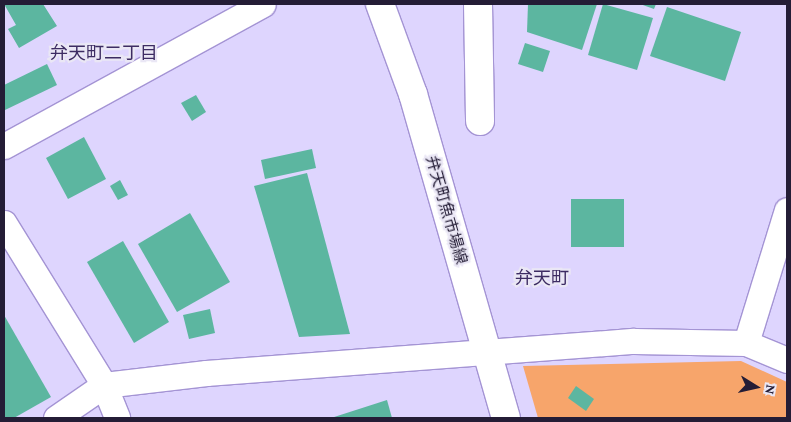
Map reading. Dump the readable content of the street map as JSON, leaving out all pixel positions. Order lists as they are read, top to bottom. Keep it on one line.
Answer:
{"streets":{"street":["弁天町魚市場線"]},"districts":["弁天町二丁目","弁天町"],"north":"right"}
